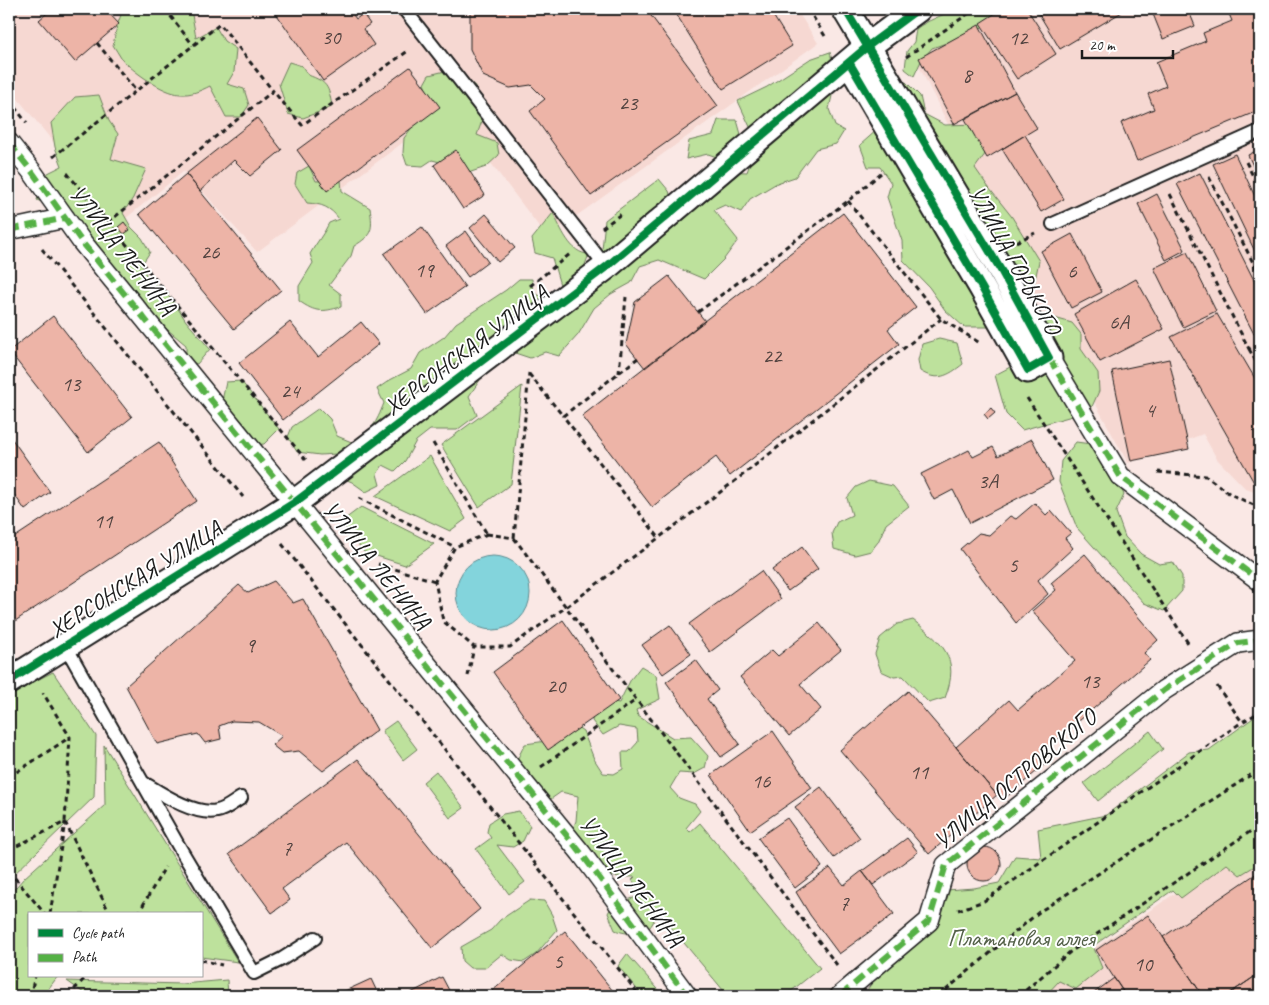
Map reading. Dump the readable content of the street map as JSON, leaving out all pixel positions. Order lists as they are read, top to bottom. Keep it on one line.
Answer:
{"streets":{"street":["УЛИЦА ЛЕНИНА","УЛИЦА ГОРЬКОГО","ХЕРСОНСКАЯ УЛИЦА","УЛИЦА ОСТРОВСКОГО"]},"crossings":[["УЛИЦА ЛЕНИНА","ХЕРСОНСКАЯ УЛИЦА"],["УЛИЦА ГОРЬКОГО","ХЕРСОНСКАЯ УЛИЦА"]],"parks":["Платановая аллея"],"house_numbers":["30","12","8","23","26","19","6","6А","22","13","24","4","3А","11","5","9","13","20","11","16","7","7","5","10"],"legend":["Cycle path","Path"],"scale_bar":"20 m"}
